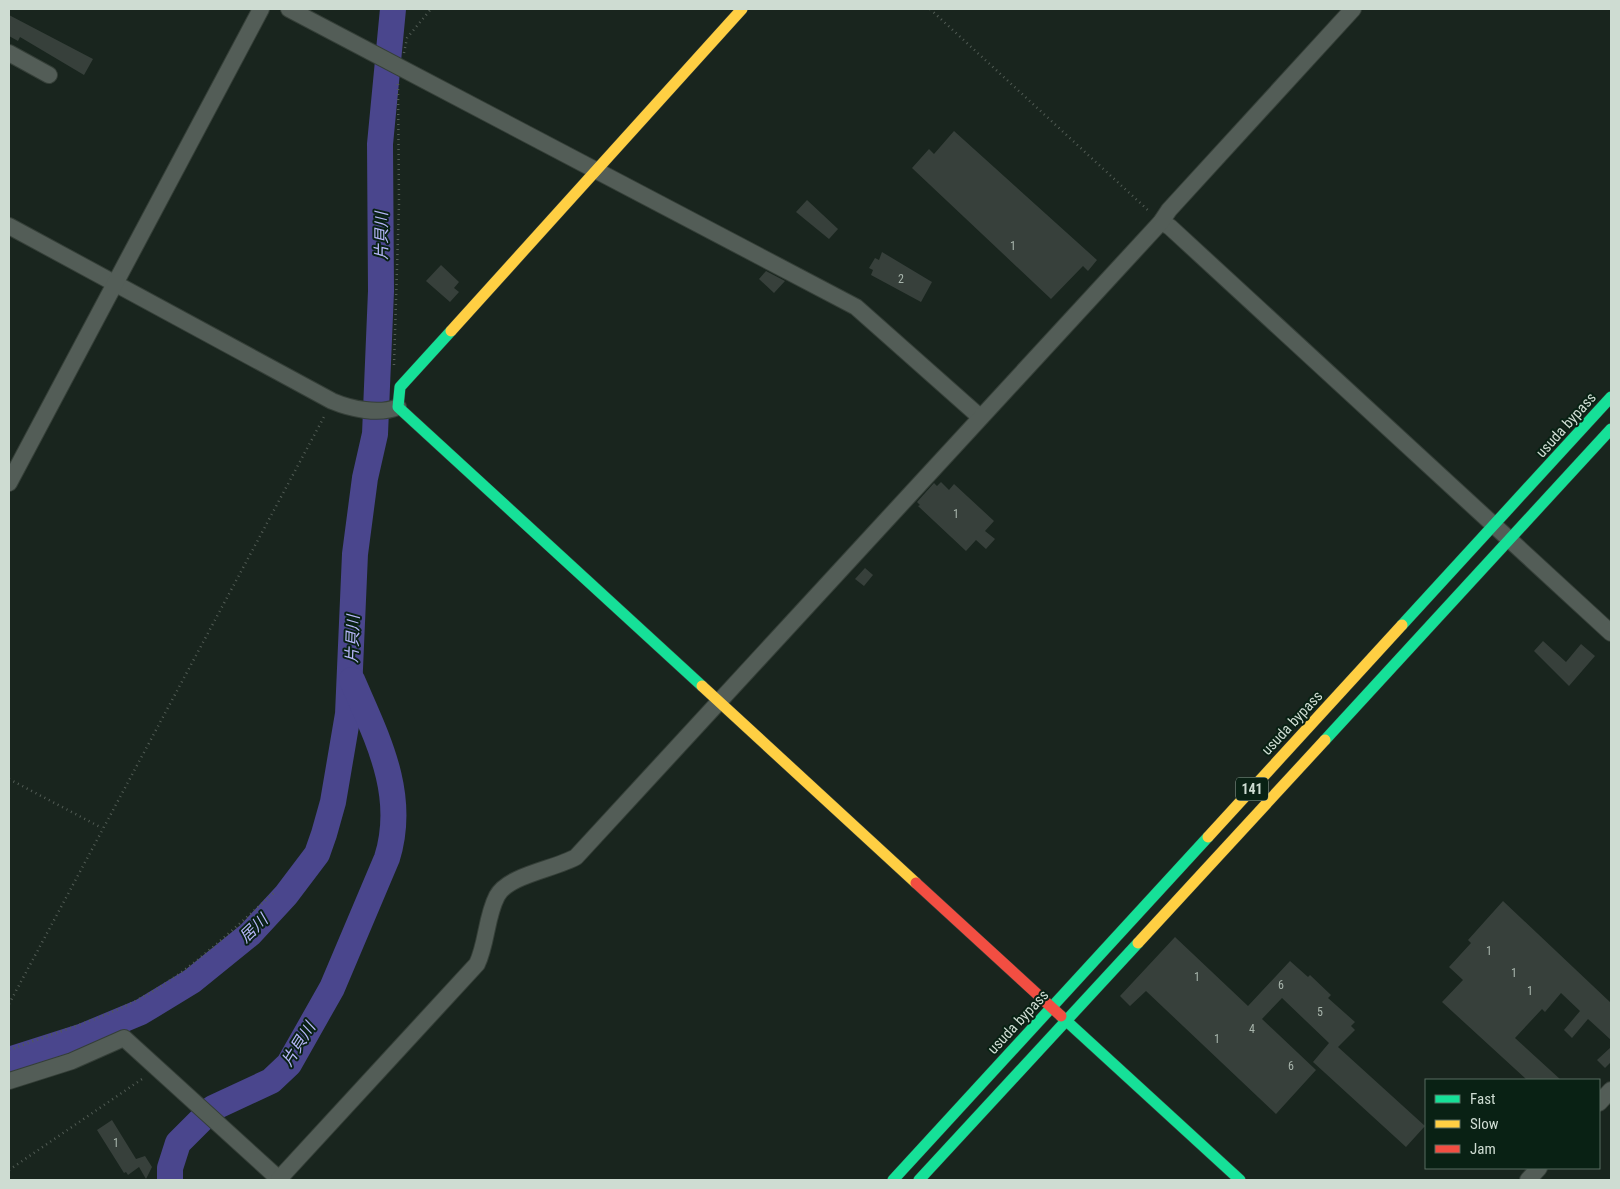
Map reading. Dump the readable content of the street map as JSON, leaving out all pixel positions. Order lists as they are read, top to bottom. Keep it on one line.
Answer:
{"streets":{"main road":["usuda bypass","141"]},"water":["片貝川","居川"],"house_numbers":["1","2","1","1","1","1","6","1","5","4","1","6","1"],"legend":["Fast","Slow","Jam"]}
